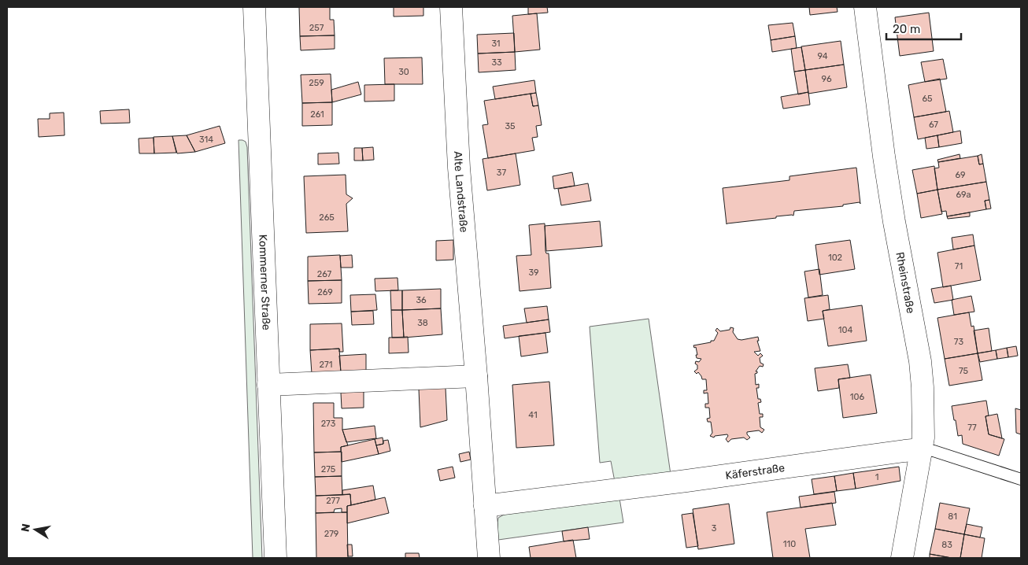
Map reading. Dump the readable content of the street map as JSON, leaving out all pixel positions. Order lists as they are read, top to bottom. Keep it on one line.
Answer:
{"streets":{"street":["Alte Landstraße","Kommerner Straße","Rheinstraße","Käferstraße"]},"crossings":[["Alte Landstraße","Käferstraße"],["Rheinstraße","Käferstraße"]],"house_numbers":["257","31","94","33","30","96","259","65","261","67","35","314","37","69","69a","265","102","71","39","267","269","36","38","104","73","271","75","106","41","273","77","275","1","277","81","3","279","110","83"],"scale_bar":"20 m","north":"left"}
